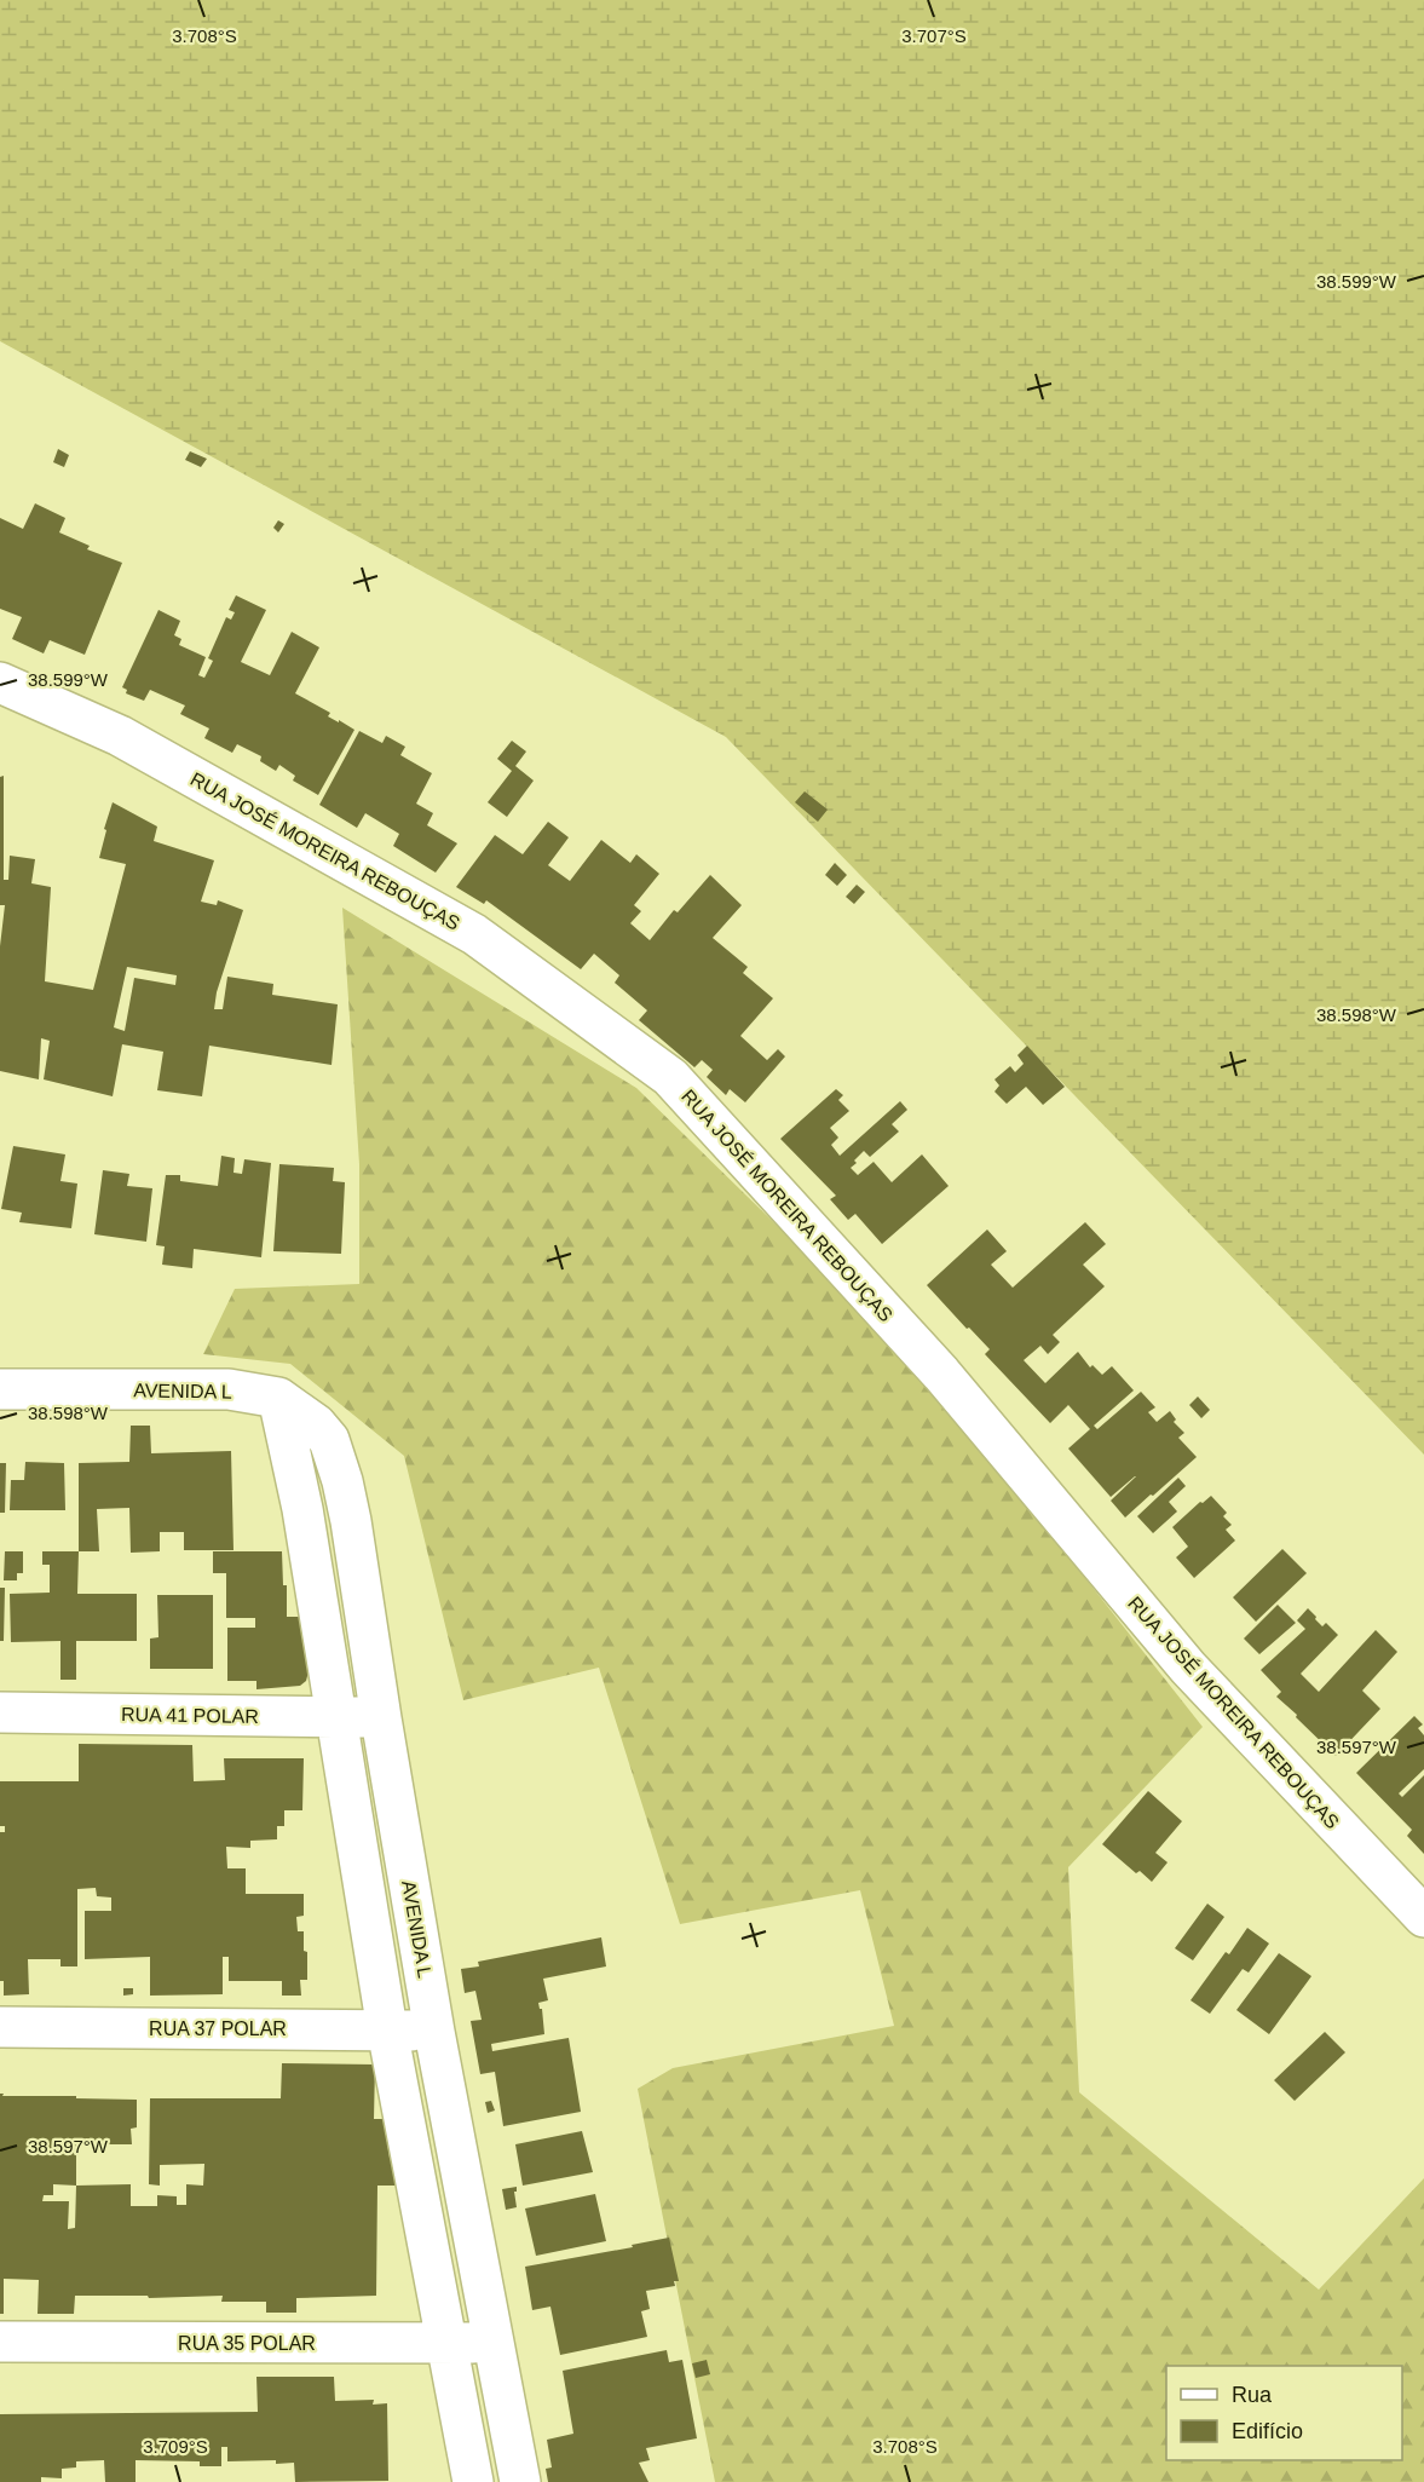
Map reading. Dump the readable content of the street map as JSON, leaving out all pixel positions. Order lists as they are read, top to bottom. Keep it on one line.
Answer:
{"streets":{"street":["RUA JOSÉ MOREIRA REBOUÇAS","AVENIDA L","RUA 41 POLAR","RUA 37 POLAR","RUA 35 POLAR"]},"crossings":[["AVENIDA L","RUA 41 POLAR"],["AVENIDA L","RUA 37 POLAR"],["AVENIDA L","RUA 35 POLAR"]],"legend":["Rua","Edifício"],"coordinates":["3.708°S","3.707°S","38.599°W","38.598°W","38.597°W","3.709°S"]}
